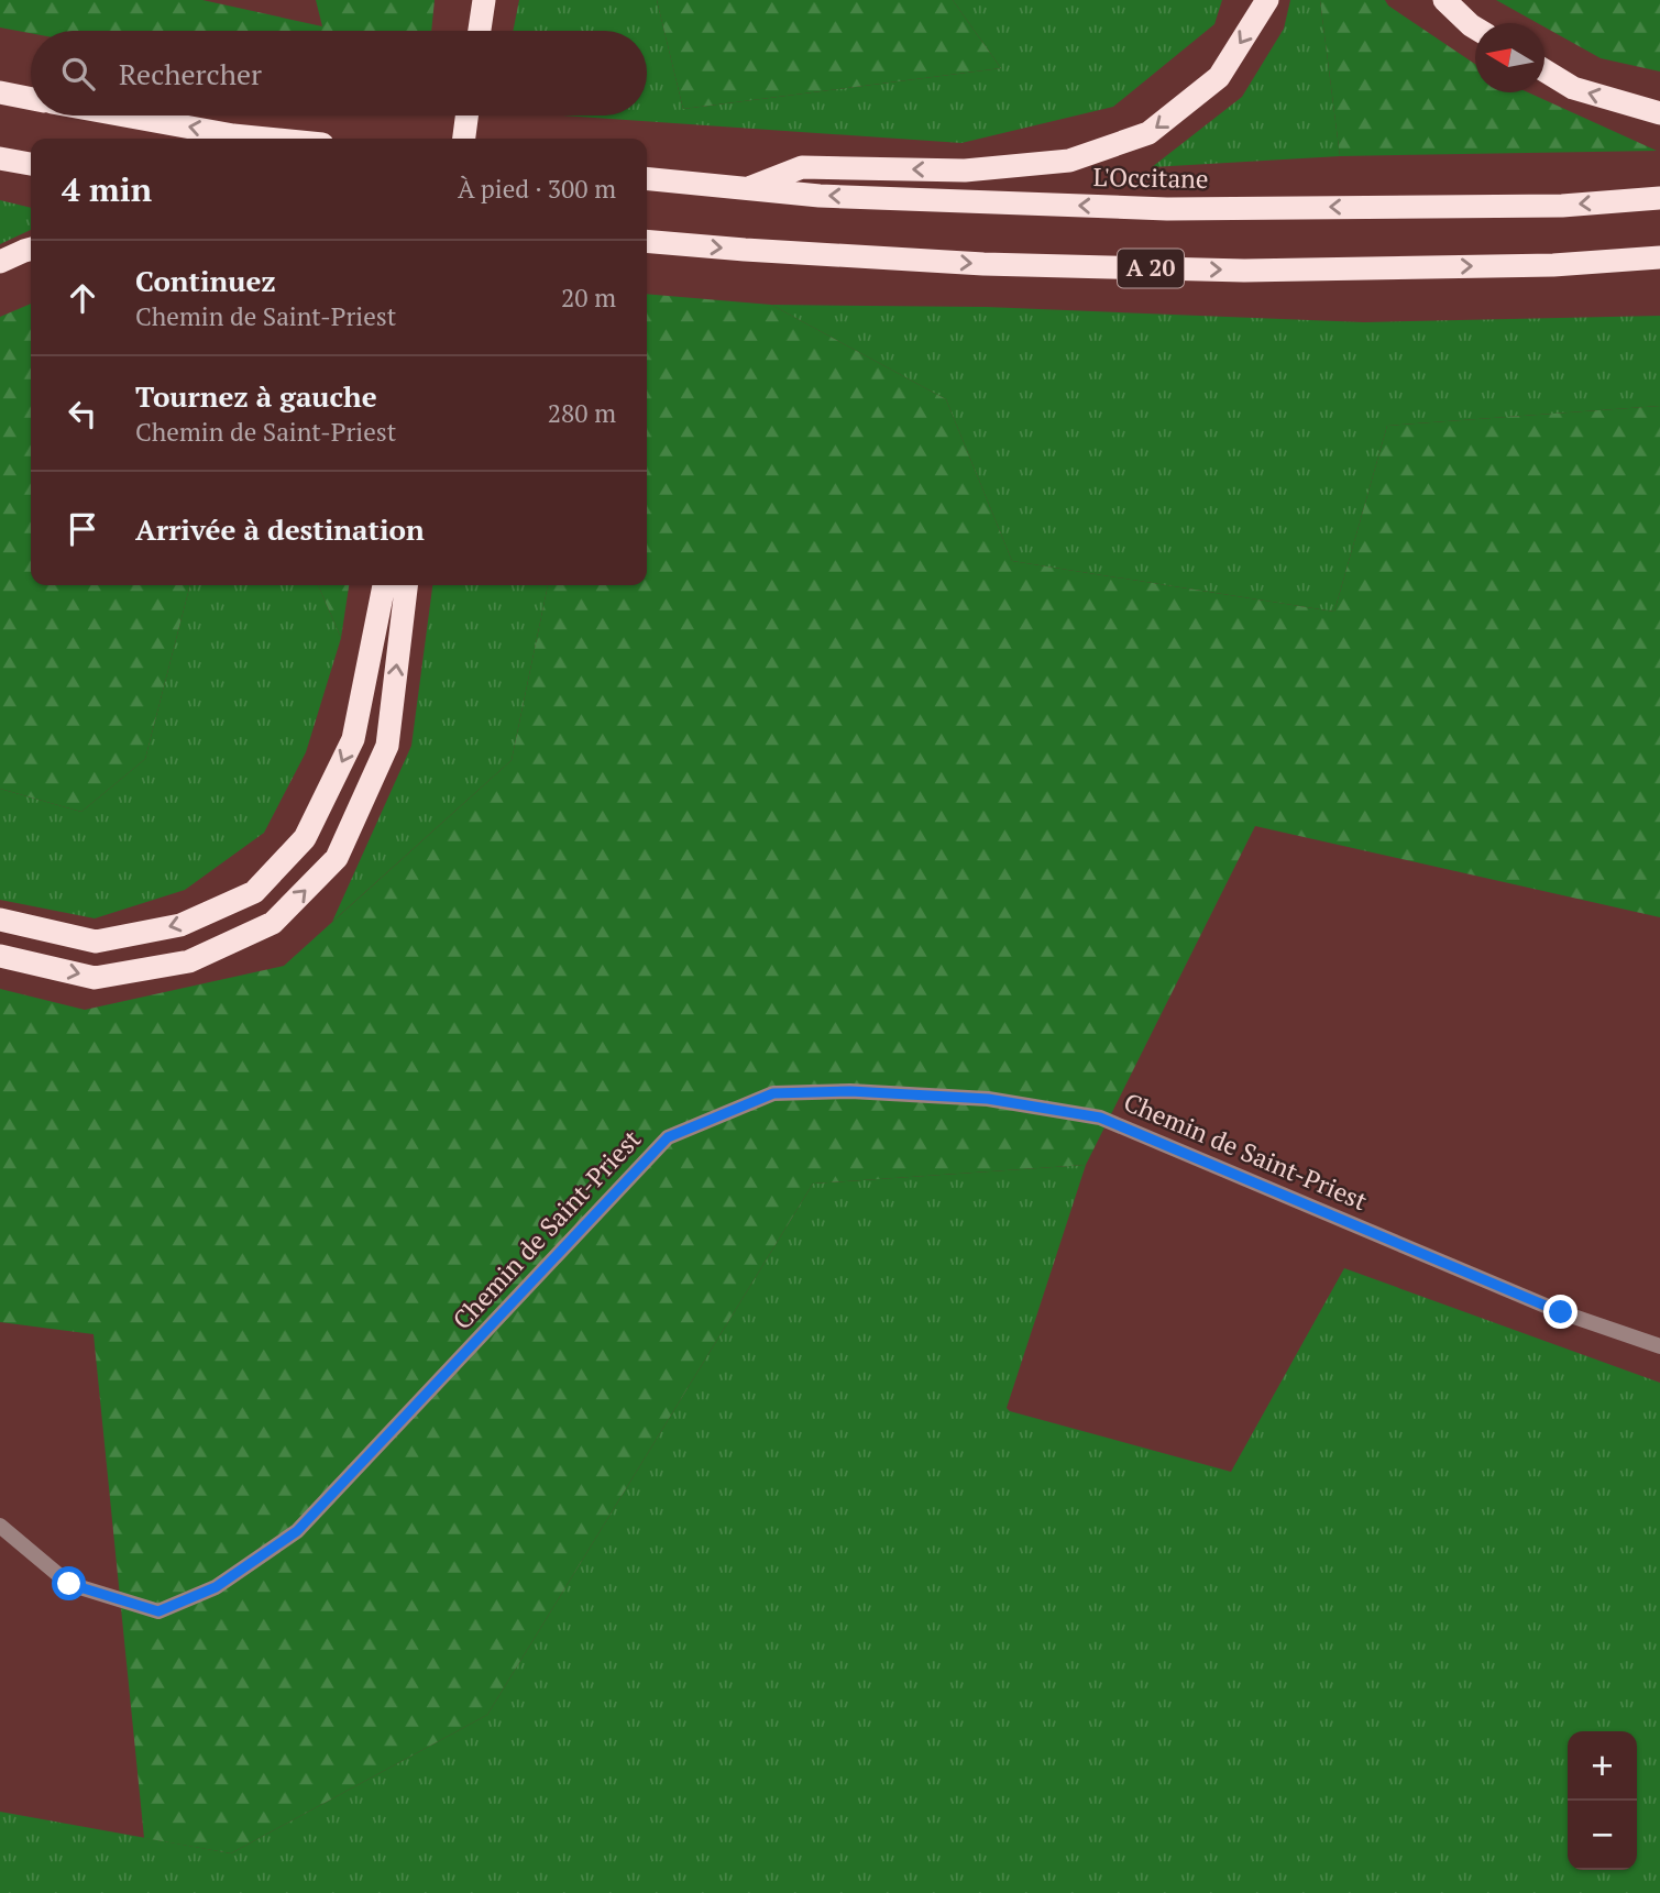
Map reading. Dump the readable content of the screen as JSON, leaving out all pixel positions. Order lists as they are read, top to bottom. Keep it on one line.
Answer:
{"streets":{"highway":["L'Occitane","A 20"],"street":["Chemin de Saint-Priest"]},"north":"left","page":{"search":"Rechercher","heading":["4 min","À pied · 300 m"],"list":[["Continuez","Chemin de Saint-Priest","20 m"],["Tournez à gauche","Chemin de Saint-Priest","280 m"],"Arrivée à destination"],"map_buttons":["+","−"]}}
